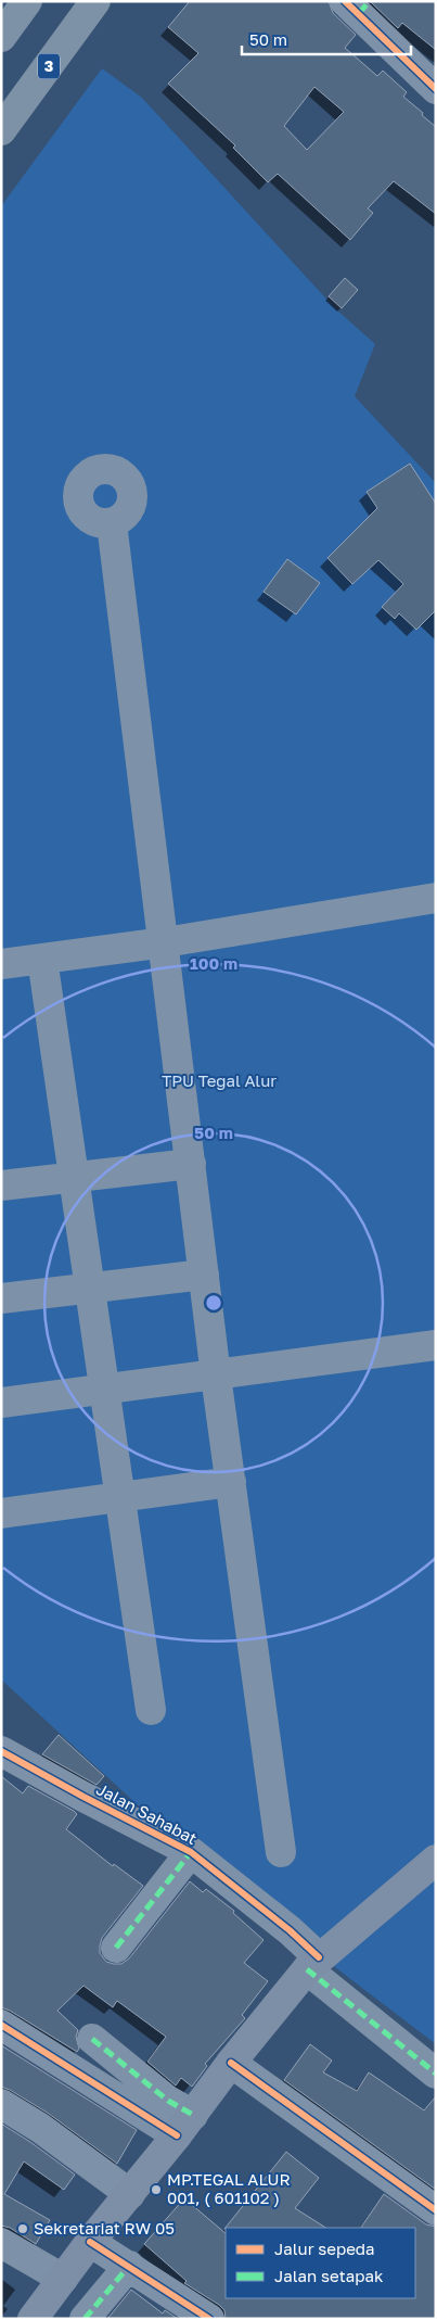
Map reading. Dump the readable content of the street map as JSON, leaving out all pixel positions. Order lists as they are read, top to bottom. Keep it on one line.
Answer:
{"streets":{"highway":["3"],"street":["Jalan Sahabat"]},"parks":["TPU Tegal Alur"],"places":["MP.TEGAL ALUR 001, ( 601102 )","Sekretariat RW 05"],"legend":["Jalur sepeda","Jalan setapak"],"scale_bar":"50 m","rings":["100 m","50 m"]}
